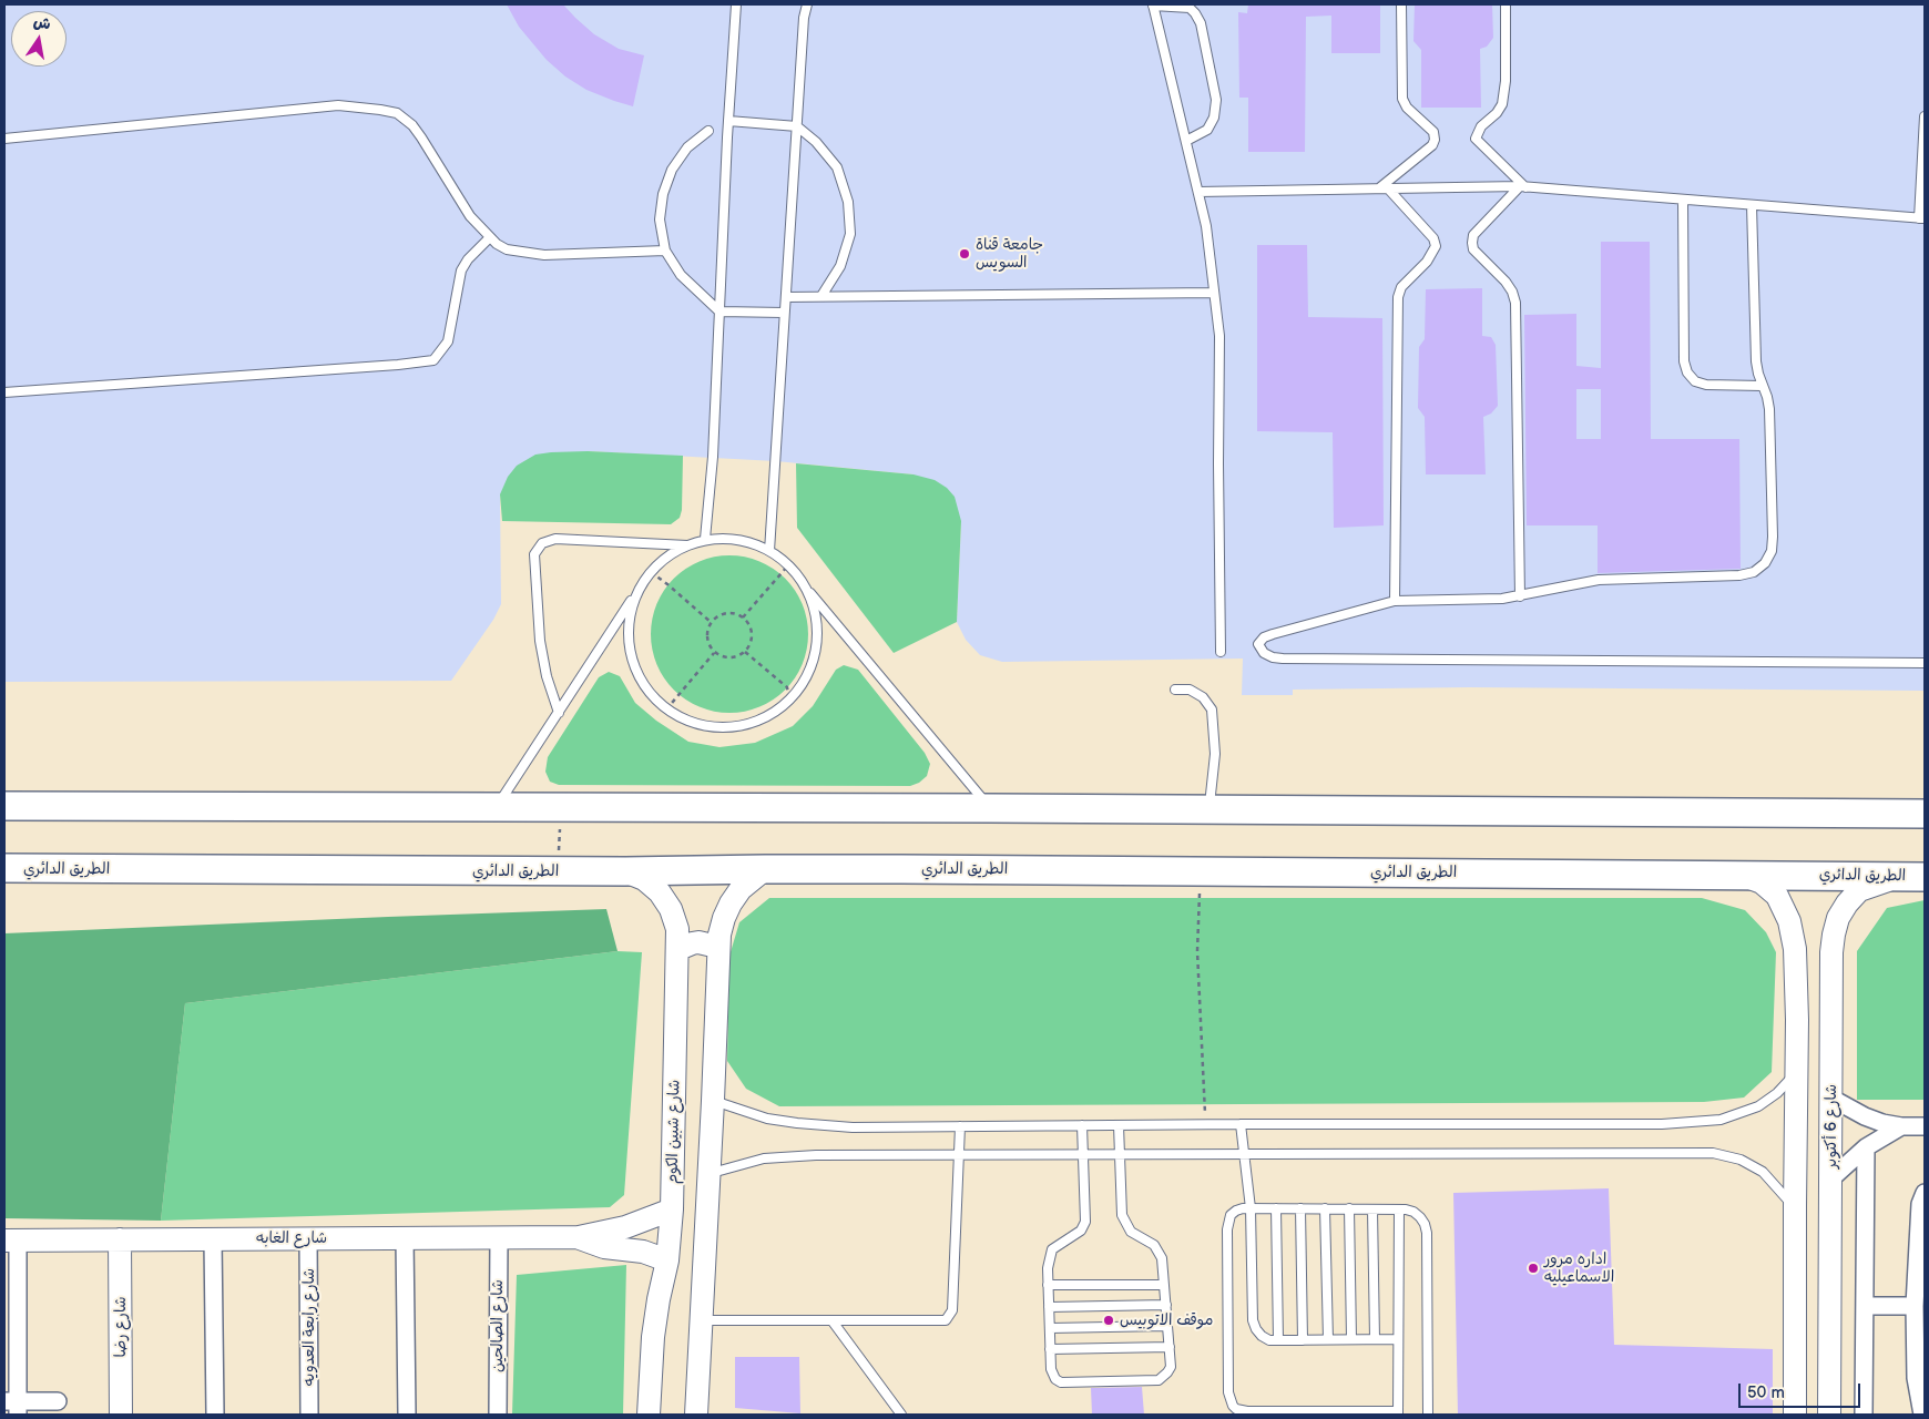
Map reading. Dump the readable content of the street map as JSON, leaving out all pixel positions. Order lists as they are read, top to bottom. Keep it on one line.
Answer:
{"streets":{"main road":["الطريق الدائري"],"street":["شارع 6 أكتوبر","شارع شبين الكوم","شارع الغابه","شارع الصالحين","شارع رضا","شارع رابعة العدويه"]},"crossings":[["الطريق الدائري","شارع 6 أكتوبر"],["الطريق الدائري","شارع شبين الكوم"],["شارع شبين الكوم","شارع الغابه"],["شارع الغابه","شارع الصالحين"],["شارع الغابه","شارع رضا"],["شارع الغابه","شارع رابعة العدويه"]],"places":["جامعة قناة السويس","اداره مرور الاسماعيليه","موقف الاتوبيس"],"scale_bar":"50 m","north":"top"}
